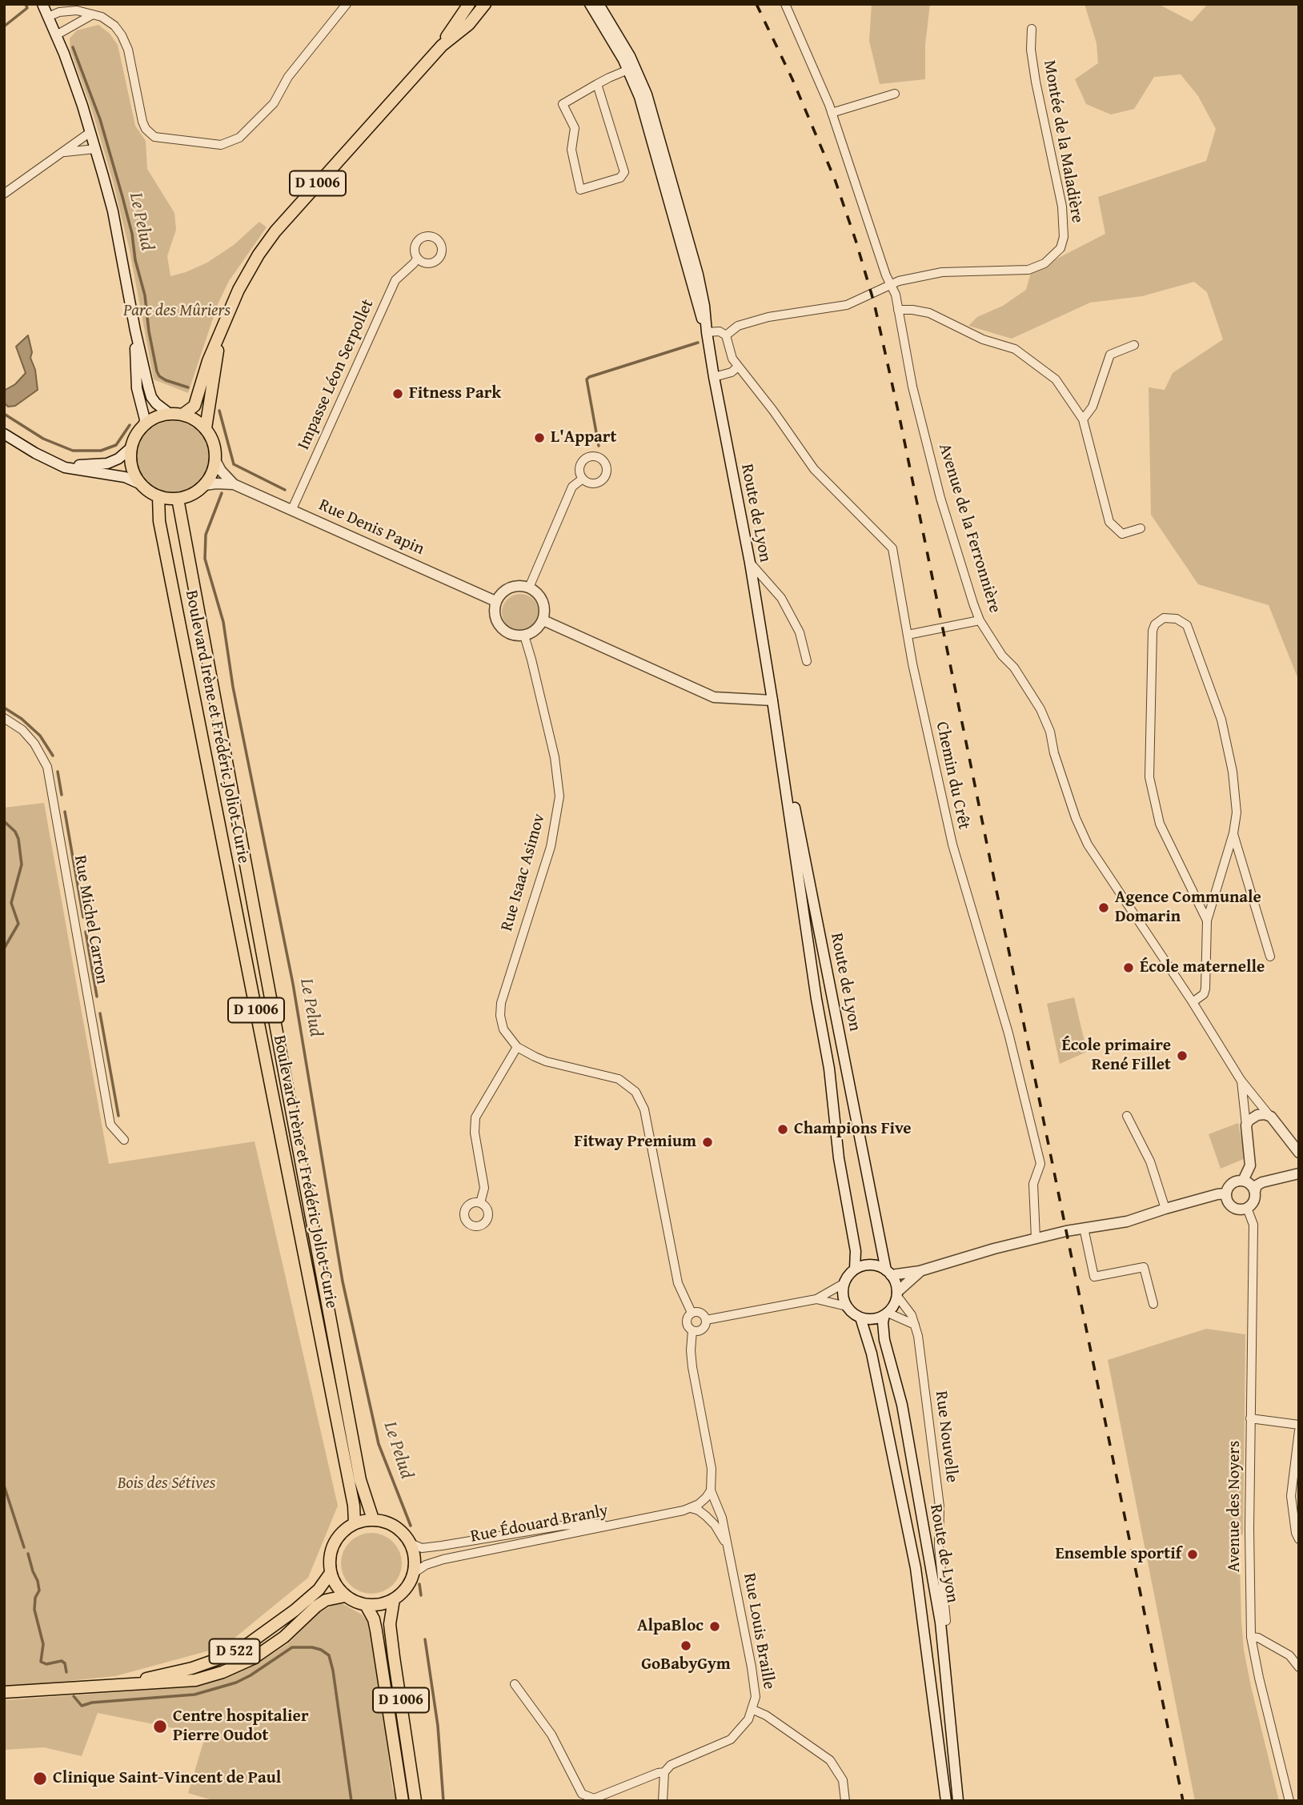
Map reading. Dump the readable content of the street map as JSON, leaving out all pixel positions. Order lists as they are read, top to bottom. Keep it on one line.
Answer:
{"streets":{"main road":["D 1006","Route de Lyon","Rue Denis Papin","Avenue de la Ferronnière","Boulevard Irène et Frédéric Joliot-Curie","D 522"],"street":["Montée de la Maladière","Impasse Léon Serpollet","Chemin du Crêt","Rue Isaac Asimov","Rue Michel Carron","Rue Nouvelle","Avenue des Noyers","Rue Édouard Branly","Rue Louis Braille"]},"crossings":[["Montée de la Maladière","Avenue de la Ferronnière"],["D 1006","Rue Denis Papin"],["D 1006","Boulevard Irène et Frédéric Joliot-Curie"],["D 1006","Rue Édouard Branly"],["D 1006","D 522"],["Impasse Léon Serpollet","Rue Denis Papin"],["Route de Lyon","Rue Nouvelle"],["Rue Denis Papin","Boulevard Irène et Frédéric Joliot-Curie"],["Rue Denis Papin","Rue Isaac Asimov"],["Boulevard Irène et Frédéric Joliot-Curie","Rue Édouard Branly"],["Boulevard Irène et Frédéric Joliot-Curie","D 522"],["Rue Édouard Branly","Rue Louis Braille"],["Rue Édouard Branly","D 522"]],"water":["Le Pelud"],"parks":["Parc des Mûriers","Bois des Sétives"],"places":["Fitness Park","L'Appart","Agence Communale Domarin","École maternelle","École primaire René Fillet","Champions Five","Fitway Premium","Ensemble sportif","AlpaBloc","GoBabyGym","Centre hospitalier Pierre Oudot","Clinique Saint-Vincent de Paul"]}
